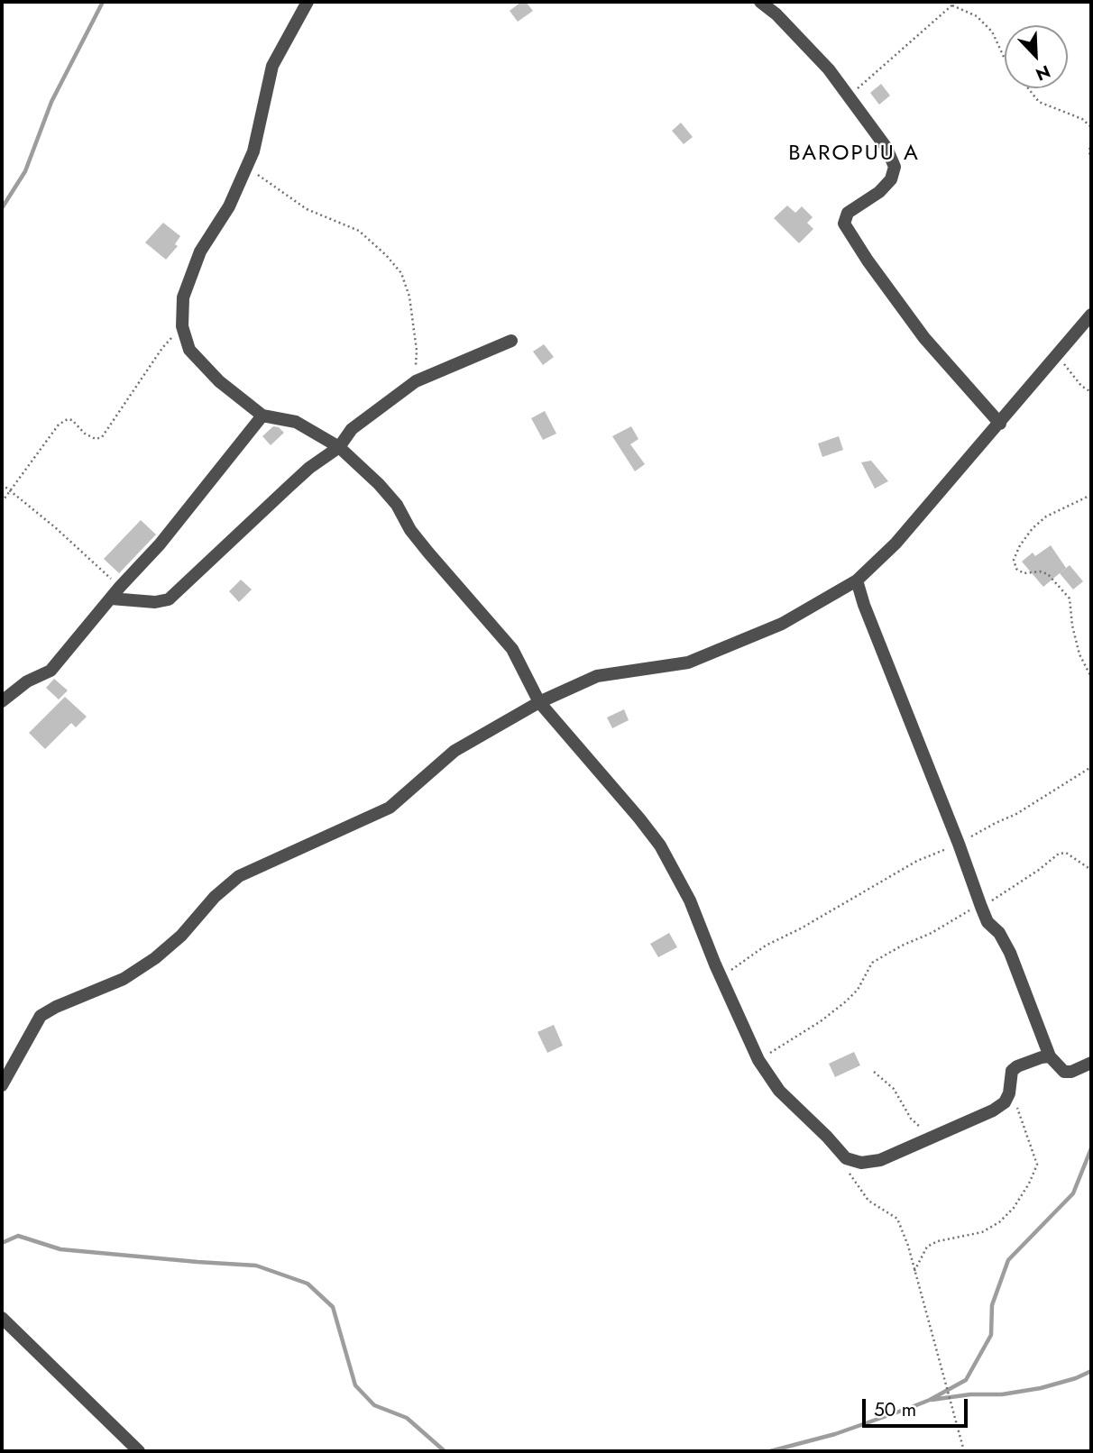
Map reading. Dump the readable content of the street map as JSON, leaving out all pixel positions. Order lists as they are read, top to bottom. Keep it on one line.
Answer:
{"districts":["BAROPUU A"],"scale_bar":"50 m","north":"bottom right"}
